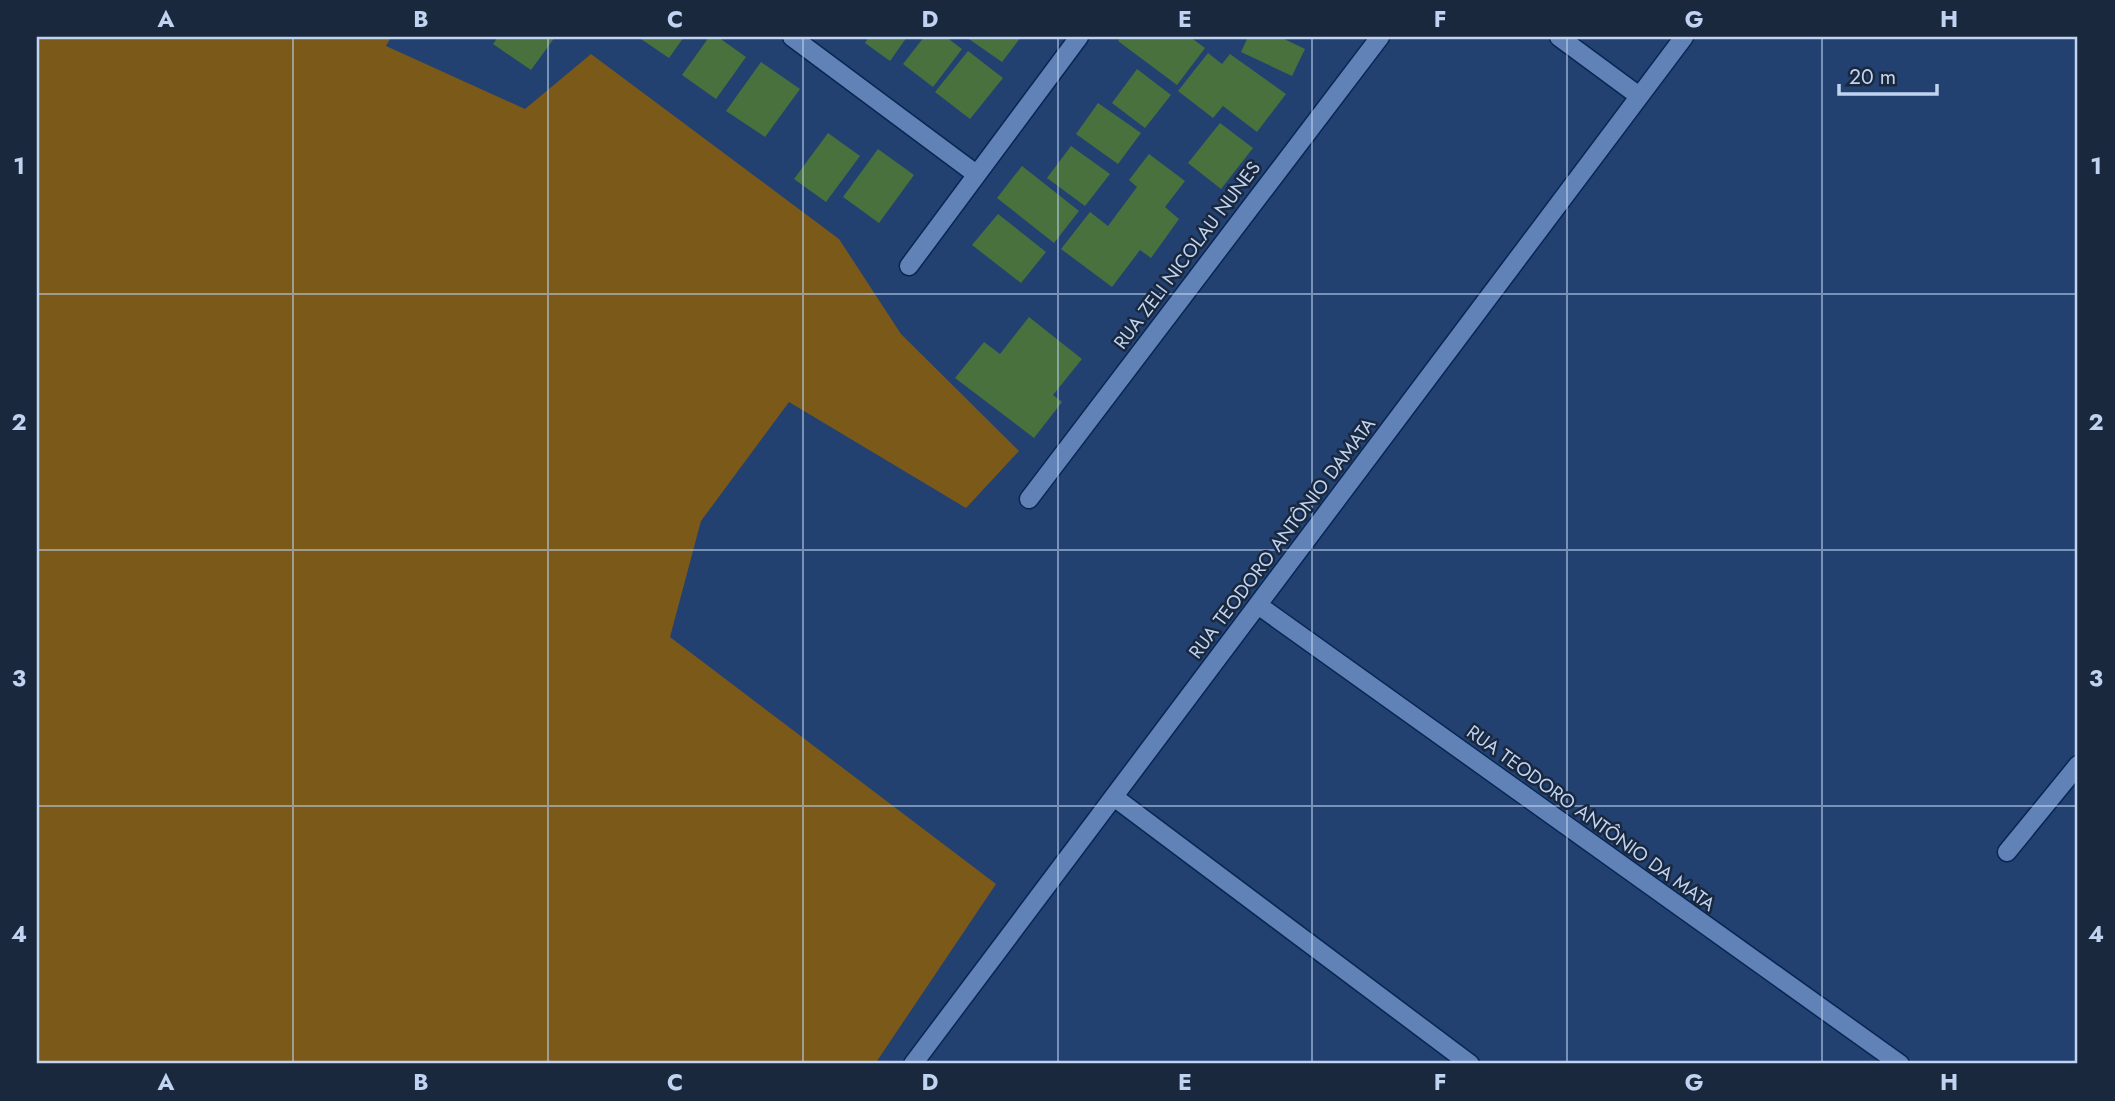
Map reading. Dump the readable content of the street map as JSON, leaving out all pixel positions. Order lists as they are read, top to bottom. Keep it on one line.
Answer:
{"streets":{"street":["RUA ZELI NICOLAU NUNES","RUA TEODORO ANTÔNIO DAMATA","RUA TEODORO ANTÔNIO DA MATA"]},"crossings":[["RUA TEODORO ANTÔNIO DAMATA","RUA TEODORO ANTÔNIO DA MATA"]],"scale_bar":"20 m","grid":{"columns":["A","B","C","D","E","F","G","H"],"rows":["1","2","3","4"]}}
